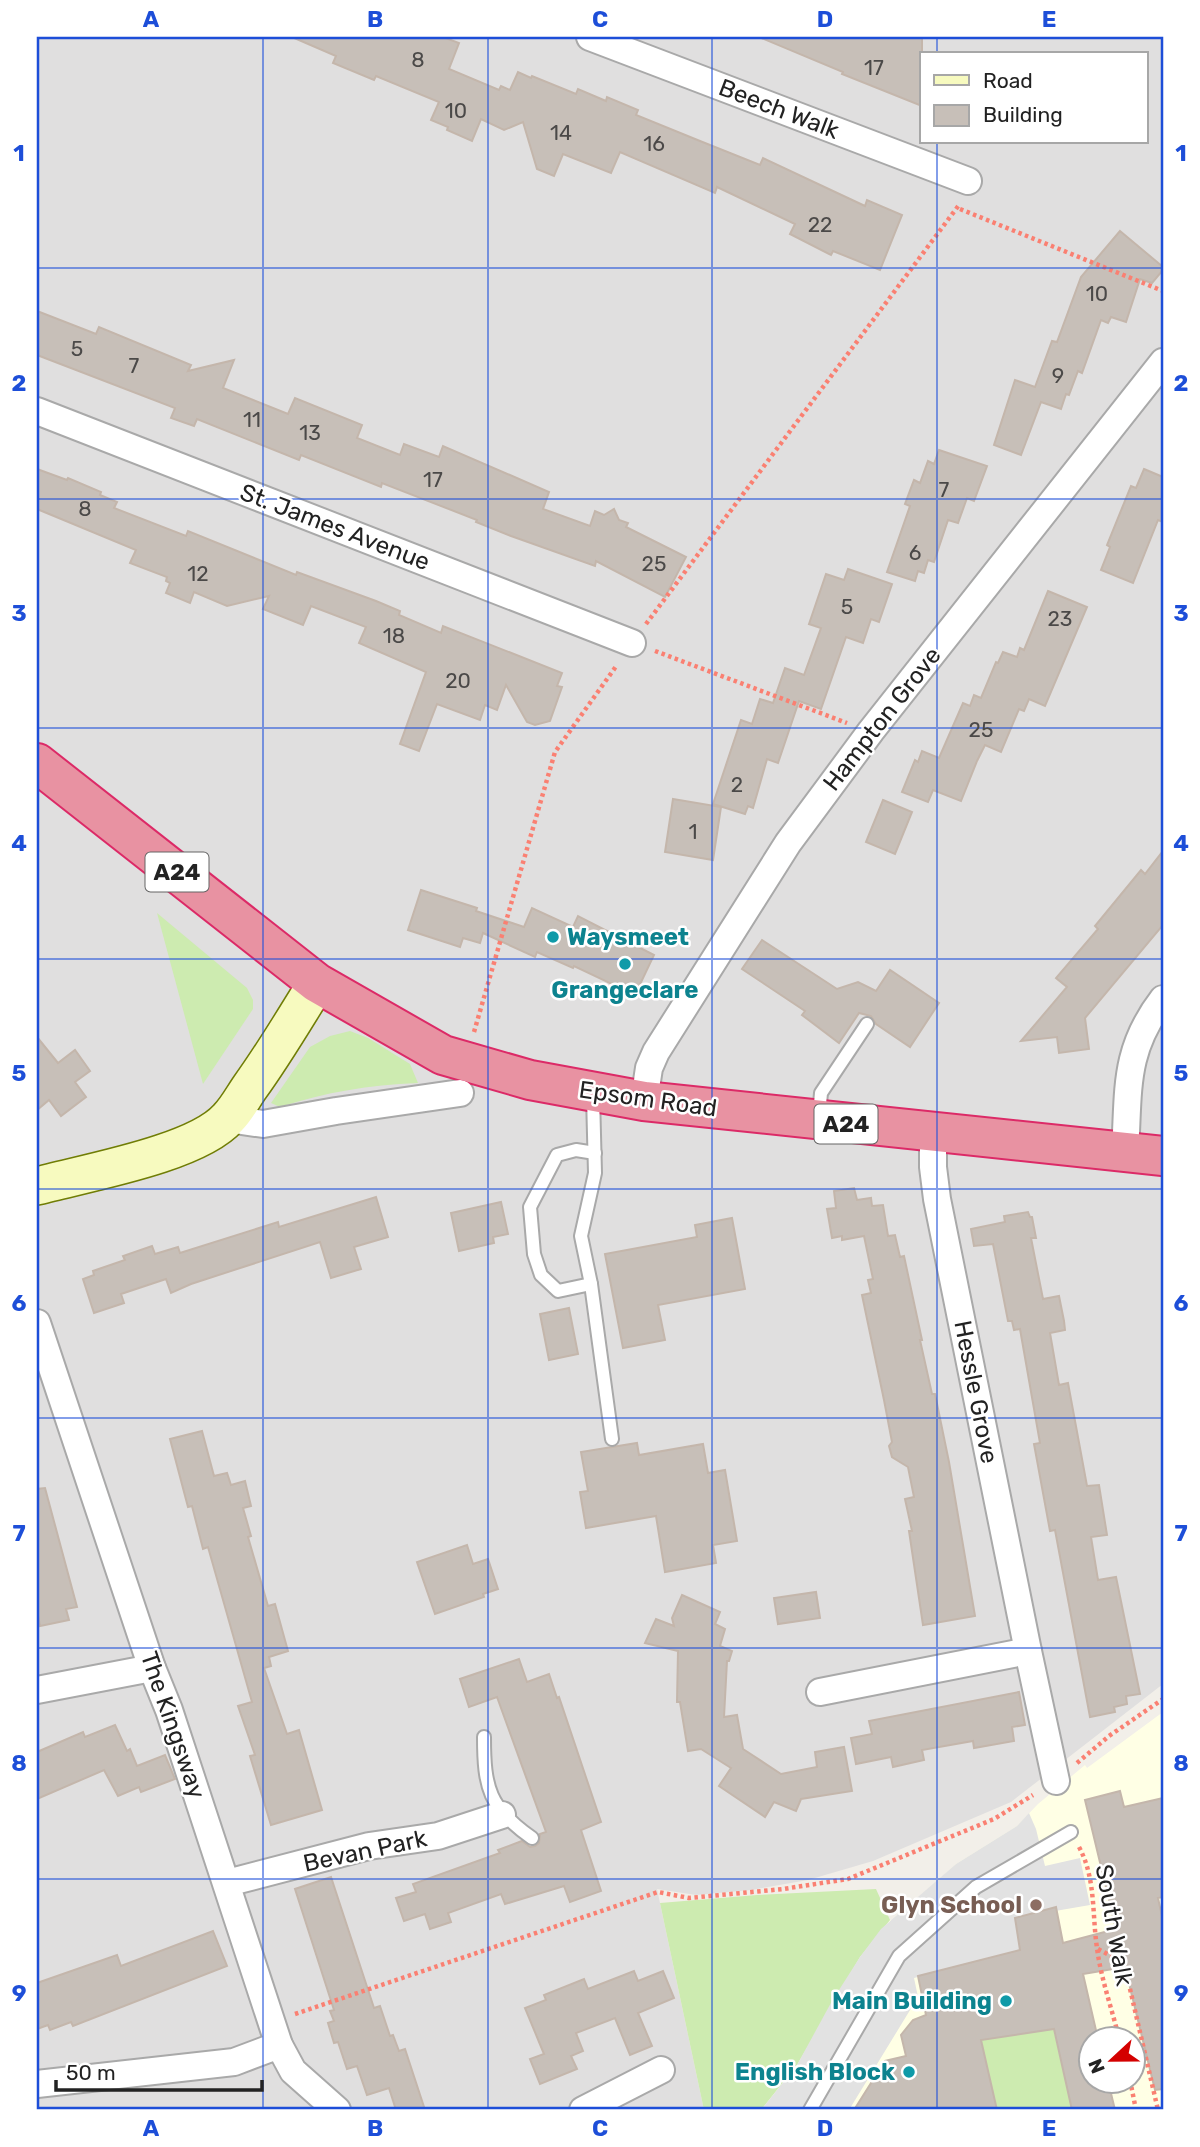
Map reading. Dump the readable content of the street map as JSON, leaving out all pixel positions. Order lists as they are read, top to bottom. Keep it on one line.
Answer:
{"streets":{"highway":["A24","Epsom Road"],"street":["Beech Walk","St. James Avenue","Hampton Grove","Hessle Grove","The Kingsway","Bevan Park"],"path":["South Walk"]},"crossings":[["Hampton Grove","Epsom Road"],["A24","Epsom Road"],["Epsom Road","Hessle Grove"],["The Kingsway","Bevan Park"]],"places":["Waysmeet","Grangeclare","Glyn School","Main Building","English Block"],"house_numbers":["8","17","10","14","16","22","10","5","7","9","11","13","17","7","8","6","25","12","5","23","18","20","25","2","1"],"legend":["Road","Building"],"scale_bar":"50 m","north":"left","grid":{"columns":["A","B","C","D","E"],"rows":["1","2","3","4","5","6","7","8","9"]}}
